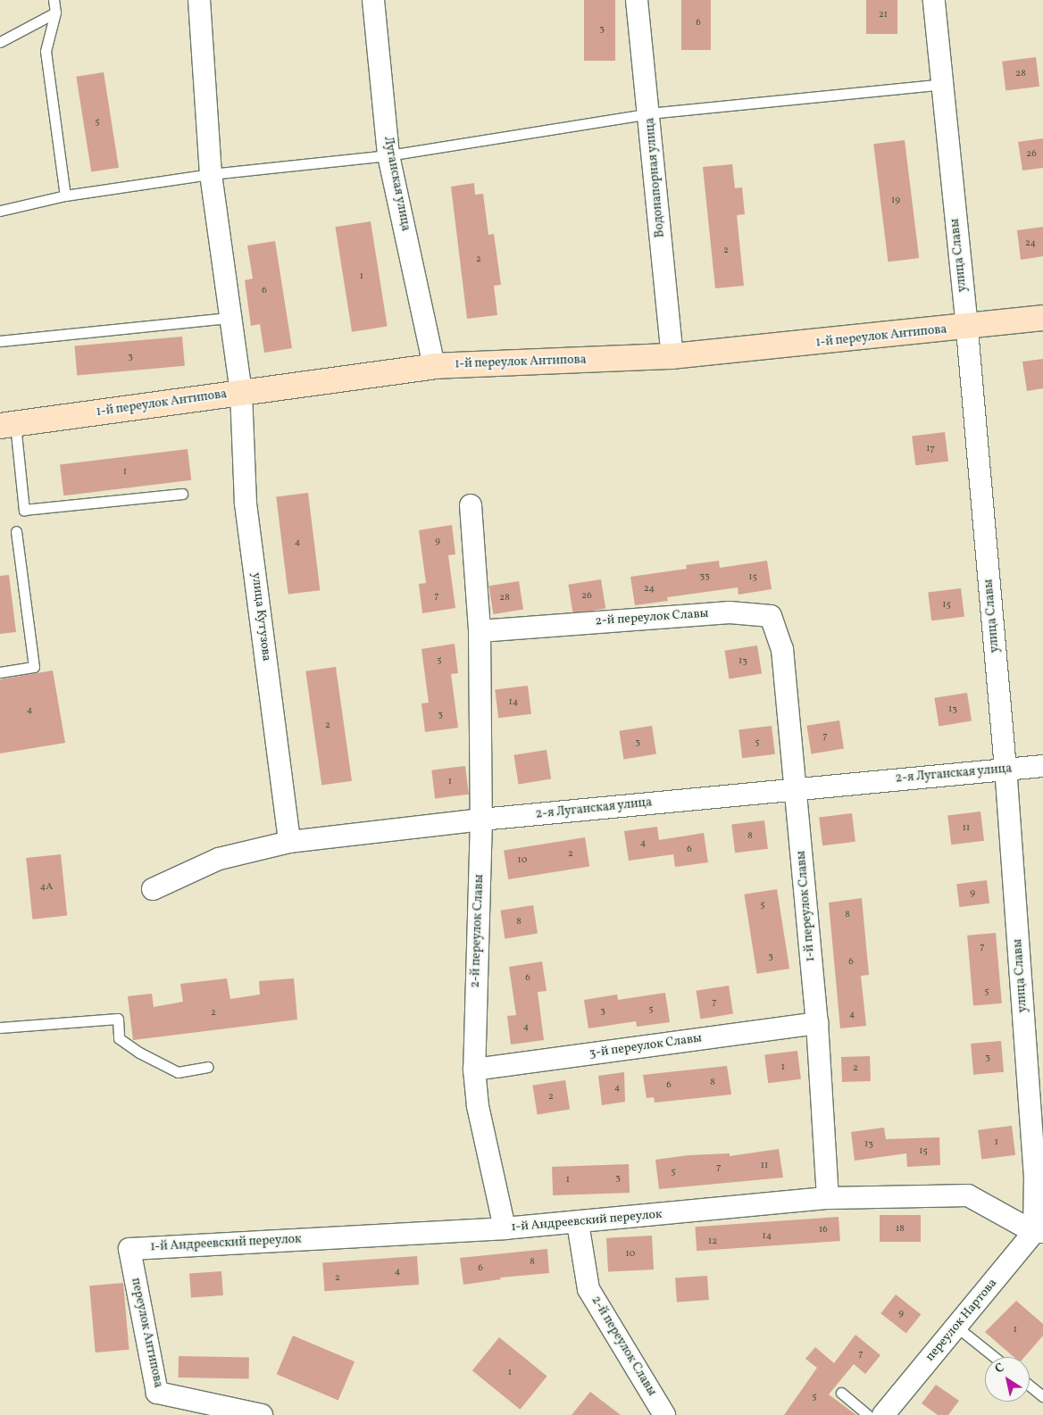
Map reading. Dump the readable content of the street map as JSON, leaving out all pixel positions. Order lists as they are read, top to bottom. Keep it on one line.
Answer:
{"streets":{"main road":["1-й переулок Антипова"],"street":["Водонапорная улица","Луганская улица","улица Славы","улица Кутузова","2-й переулок Славы","2-я Луганская улица","1-й переулок Славы","3-й переулок Славы","1-й Андреевский переулок","переулок Нартова","переулок Антипова"]},"crossings":[["Водонапорная улица","1-й переулок Антипова"],["Луганская улица","1-й переулок Антипова"],["улица Славы","1-й переулок Антипова"],["улица Славы","2-я Луганская улица"],["улица Славы","1-й Андреевский переулок"],["улица Славы","переулок Нартова"],["1-й переулок Антипова","улица Кутузова"],["улица Кутузова","2-я Луганская улица"],["2-й переулок Славы","2-я Луганская улица"],["2-й переулок Славы","1-й переулок Славы"],["2-й переулок Славы","3-й переулок Славы"],["2-й переулок Славы","1-й Андреевский переулок"],["2-я Луганская улица","1-й переулок Славы"],["1-й переулок Славы","3-й переулок Славы"],["1-й переулок Славы","1-й Андреевский переулок"],["1-й Андреевский переулок","переулок Нартова"],["1-й Андреевский переулок","переулок Антипова"]],"house_numbers":["21","6","3","28","5","26","19","24","2","2","1","6","3","17","1","9","4","33","15","24","7","26","28","15","5","13","14","13","4","3","2","7","3","5","1","11","8","4","6","2","10","4А","9","5","8","8","7","3","6","6","5","7","5","3","2","4","4","3","1","2","8","6","4","2","1","13","15","11","7","5","3","1","18","16","14","12","10","8","6","4","2","9","1","7","1","5"],"north":"top left"}
